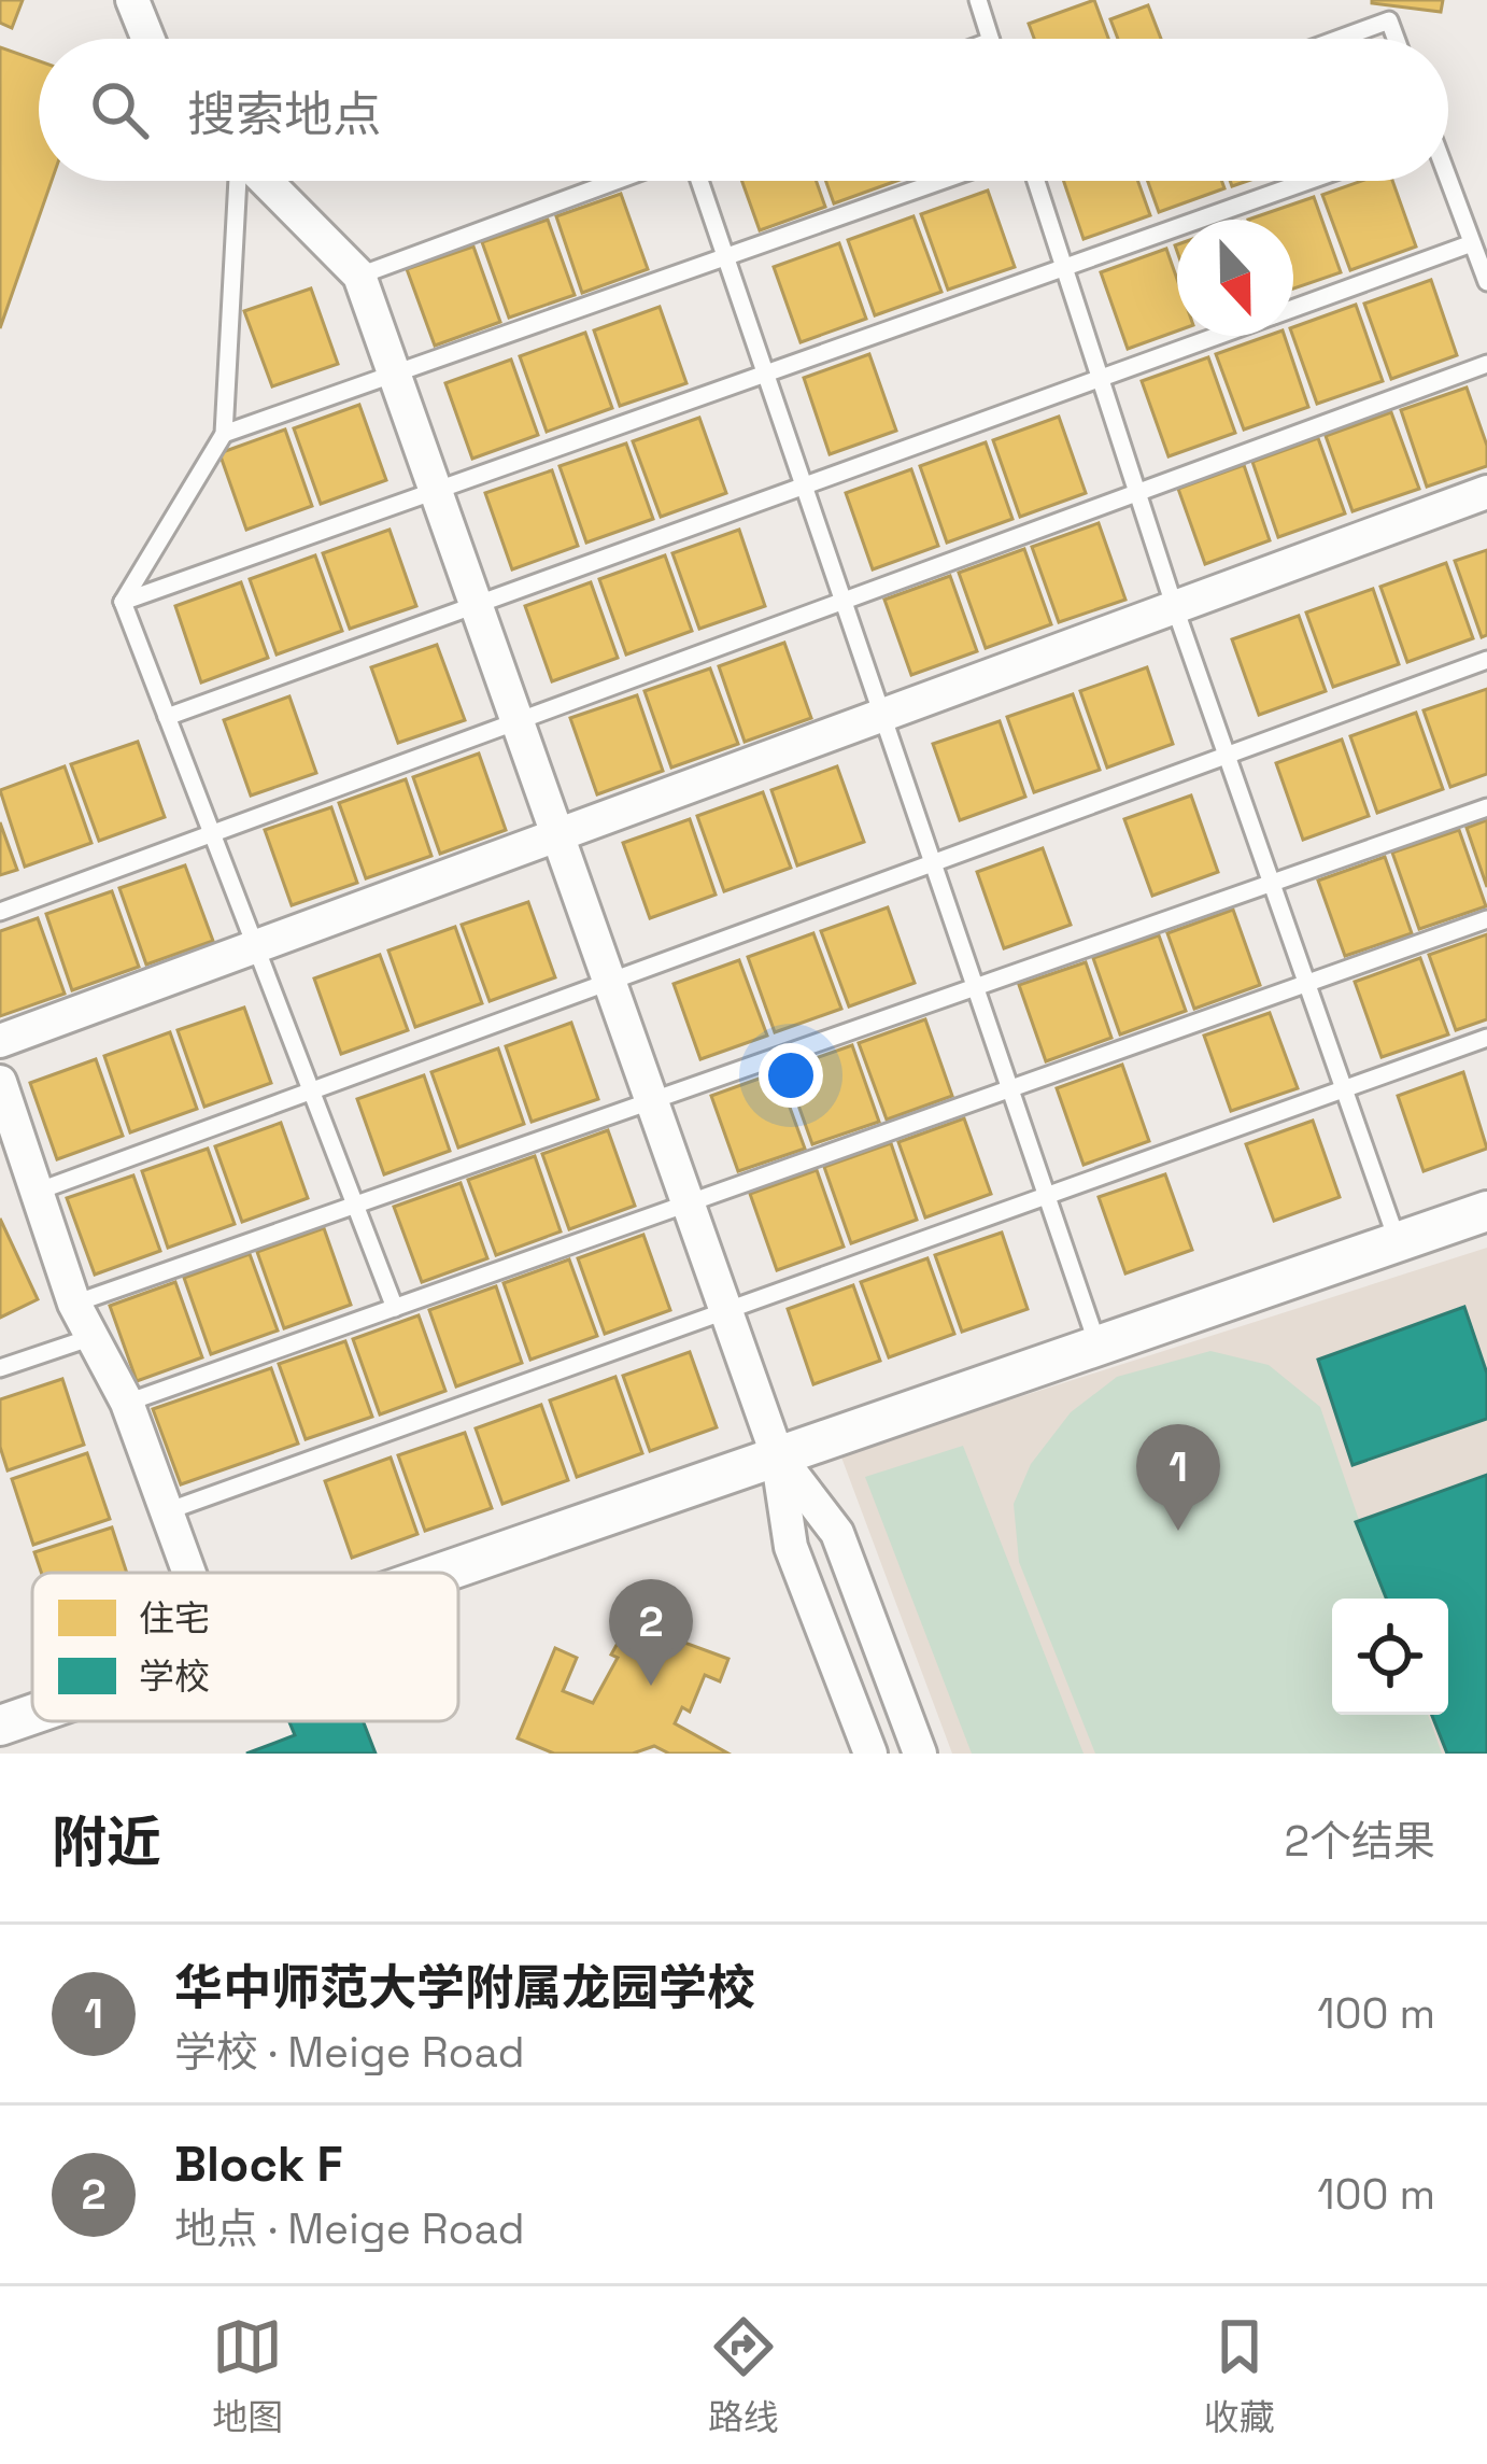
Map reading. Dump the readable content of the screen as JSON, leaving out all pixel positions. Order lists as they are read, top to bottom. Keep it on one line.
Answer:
{"legend":["住宅","学校"],"north":"bottom","page":{"search":"搜索地点","pins":["1","2"],"heading":["附近","2个结果"],"list":[{"mark":"1","name":"华中师范大学附属龙园学校","note":"学校 · Meige Road","value":"100 m"},{"mark":"2","name":"Block F","note":"地点 · Meige Road","value":"100 m"}],"nav":["地图","路线","收藏"]}}
